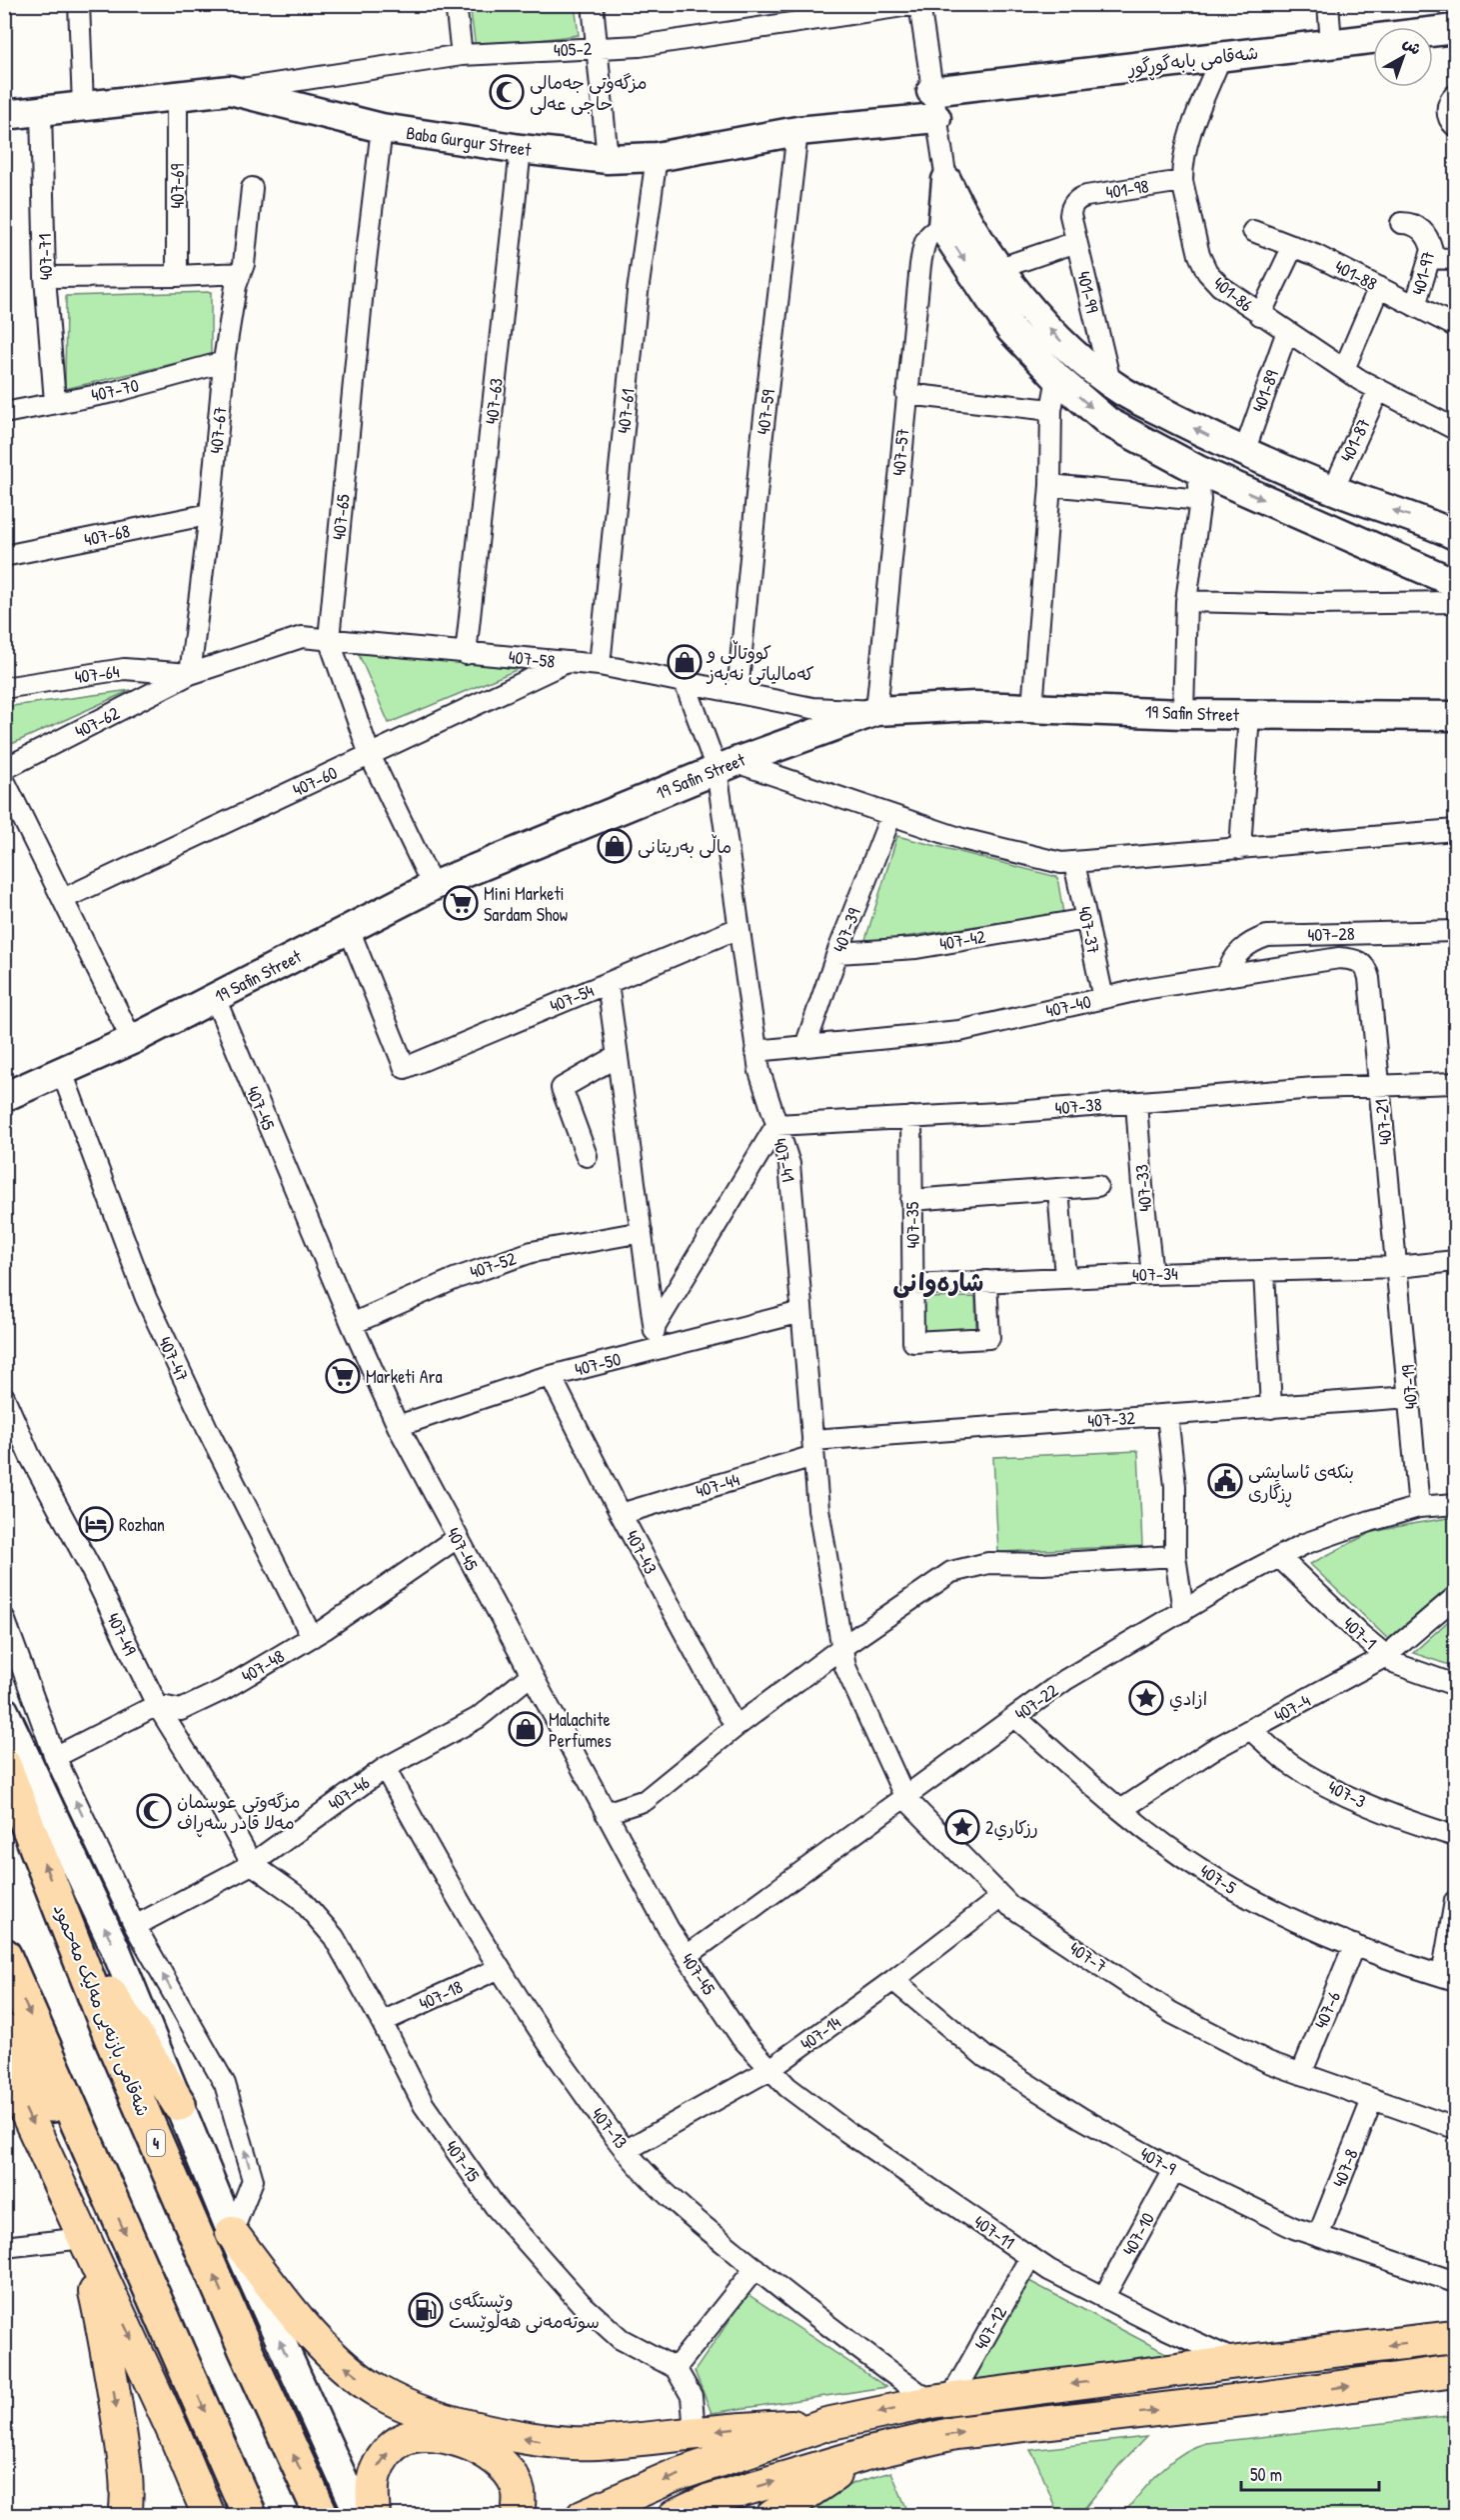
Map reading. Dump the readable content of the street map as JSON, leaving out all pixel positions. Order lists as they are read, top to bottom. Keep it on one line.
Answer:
{"streets":{"highway":["شەقامی بازنەیی مەلیک مەحمود","4"],"street":["405-2","شەقامی بابەگوڕگوڕ","Baba Gurgur Street","407-69","401-98","407-71","401-97","401-88","401-99","401-86","407-70","401-89","407-63","407-61","407-59","407-67","401-87","407-57","407-65","407-68","407-58","407-64","19 Safin Street","407-62","407-60","407-39","407-37","407-28","407-42","407-54","407-40","407-38","407-45","407-21","407-41","407-33","407-35","407-52","407-34","407-47","407-50","407-19","407-32","407-44","407-43","407-1","407-49","407-48","407-22","407-4","407-46","407-3","407-5","407-7","407-18","407-6","407-14","407-13","407-15","407-9","407-8","407-11","407-10","407-12"]},"crossings":[["405-2","Baba Gurgur Street"],["شەقامی بابەگوڕگوڕ","Baba Gurgur Street"],["شەقامی بابەگوڕگوڕ","401-86"],["Baba Gurgur Street","407-69"],["Baba Gurgur Street","407-71"],["Baba Gurgur Street","407-63"],["Baba Gurgur Street","407-61"],["Baba Gurgur Street","407-59"],["Baba Gurgur Street","407-65"],["401-98","401-99"],["401-98","401-86"],["407-71","407-70"],["401-97","401-88"],["401-86","401-89"],["401-86","401-87"],["407-70","407-67"],["407-63","407-58"],["407-61","407-58"],["407-59","407-58"],["407-67","407-68"],["407-67","407-58"],["407-67","407-64"],["407-67","407-62"],["407-57","407-58"],["407-57","19 Safin Street"],["407-65","407-58"],["407-65","19 Safin Street"],["407-65","407-60"],["407-58","407-64"],["407-58","19 Safin Street"],["407-58","407-62"],["407-58","407-60"],["407-58","407-41"],["407-64","407-62"],["19 Safin Street","407-54"],["19 Safin Street","407-45"],["19 Safin Street","407-41"],["19 Safin Street","407-47"],["407-39","407-42"],["407-39","407-40"],["407-37","407-42"],["407-37","407-40"],["407-28","407-40"],["407-54","407-41"],["407-40","407-21"],["407-40","407-41"],["407-38","407-21"],["407-38","407-41"],["407-38","407-33"],["407-38","407-35"],["407-45","407-52"],["407-45","407-50"],["407-45","407-48"],["407-45","407-22"],["407-45","407-46"],["407-45","407-14"],["407-45","407-11"],["407-21","407-34"],["407-21","407-19"],["407-41","407-50"],["407-41","407-32"],["407-41","407-44"],["407-41","407-7"],["407-33","407-34"],["407-35","407-34"],["407-34","407-19"],["407-47","407-48"],["407-50","407-43"],["407-19","407-32"],["407-19","407-22"],["407-32","407-44"],["407-44","407-43"],["407-1","407-22"],["407-1","407-4"],["407-49","407-48"],["407-49","407-46"],["407-49","407-15"],["407-22","407-5"],["407-22","407-7"],["407-4","407-3"],["407-4","407-5"],["407-46","407-13"],["407-46","407-15"],["407-5","407-6"],["407-7","407-6"],["407-7","407-14"],["407-7","407-8"],["407-18","407-13"],["407-18","407-15"],["407-14","407-13"],["407-14","407-9"],["407-14","407-11"],["407-13","407-12"],["407-9","407-8"],["407-9","407-10"],["407-11","407-10"],["407-11","407-12"]],"districts":["شارەوانی"],"places":{"mosque":["مزگەوتی جەمالی حاجی عەلی","مزگەوتی عوسمان مەلا قادر سەڕاف"],"shop":["کووتاڵی و کەمالیاتی نەبەز","ماڵی بەریتانی","Malachite Perfumes"],"supermarket":["Mini Marketi Sardam Show","Marketi Ara"],"public building":["بنکەی ئاسایشی ڕزگاری"],"hotel":["Rozhan"],"place":["ازادي","رزكاري2"],"fuel station":["وێستگەی سوتەمەنی هەڵوێست"]},"scale_bar":"50 m","north":"top right"}
